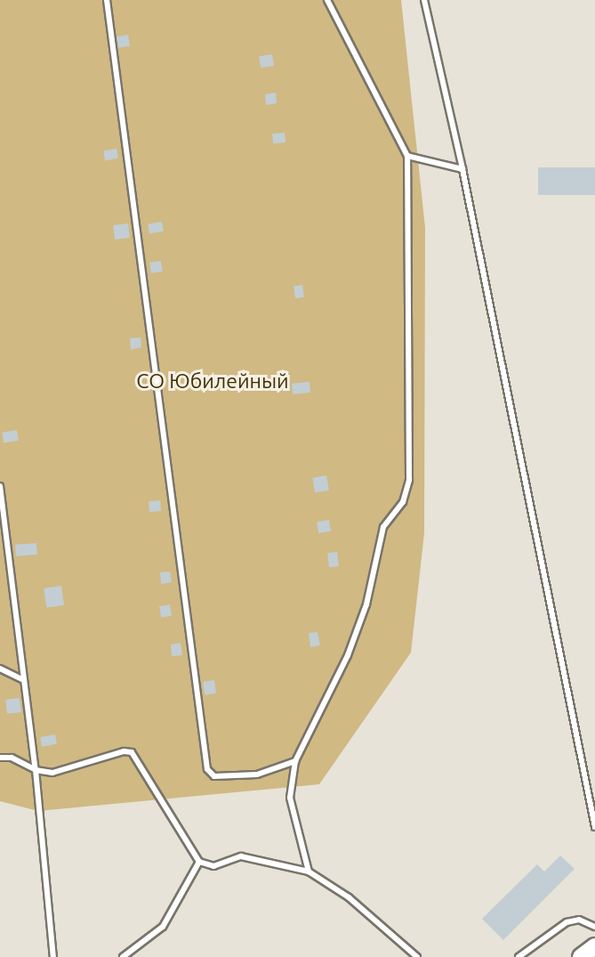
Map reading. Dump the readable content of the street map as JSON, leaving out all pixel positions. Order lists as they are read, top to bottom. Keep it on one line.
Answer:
{"parks":["СО Юбилейный"]}
